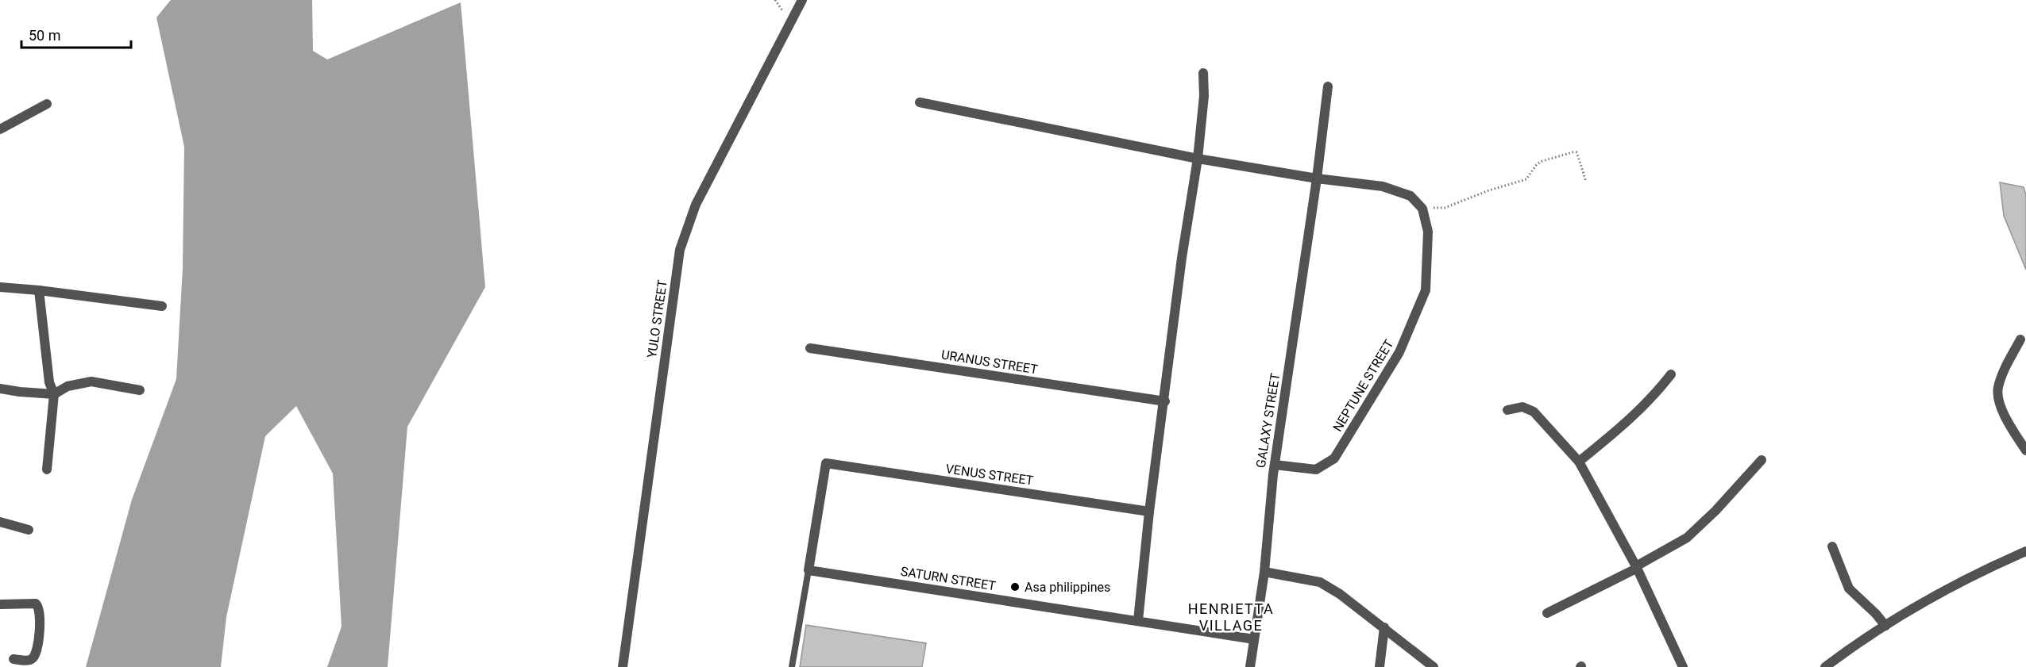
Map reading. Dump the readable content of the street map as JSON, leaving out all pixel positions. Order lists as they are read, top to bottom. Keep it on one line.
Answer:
{"streets":{"street":["YULO STREET","URANUS STREET","NEPTUNE STREET","GALAXY STREET","VENUS STREET","SATURN STREET"]},"crossings":[["NEPTUNE STREET","GALAXY STREET"],["GALAXY STREET","SATURN STREET"],["VENUS STREET","SATURN STREET"]],"districts":["HENRIETTA VILLAGE"],"places":["Asa philippines"],"scale_bar":"50 m"}
